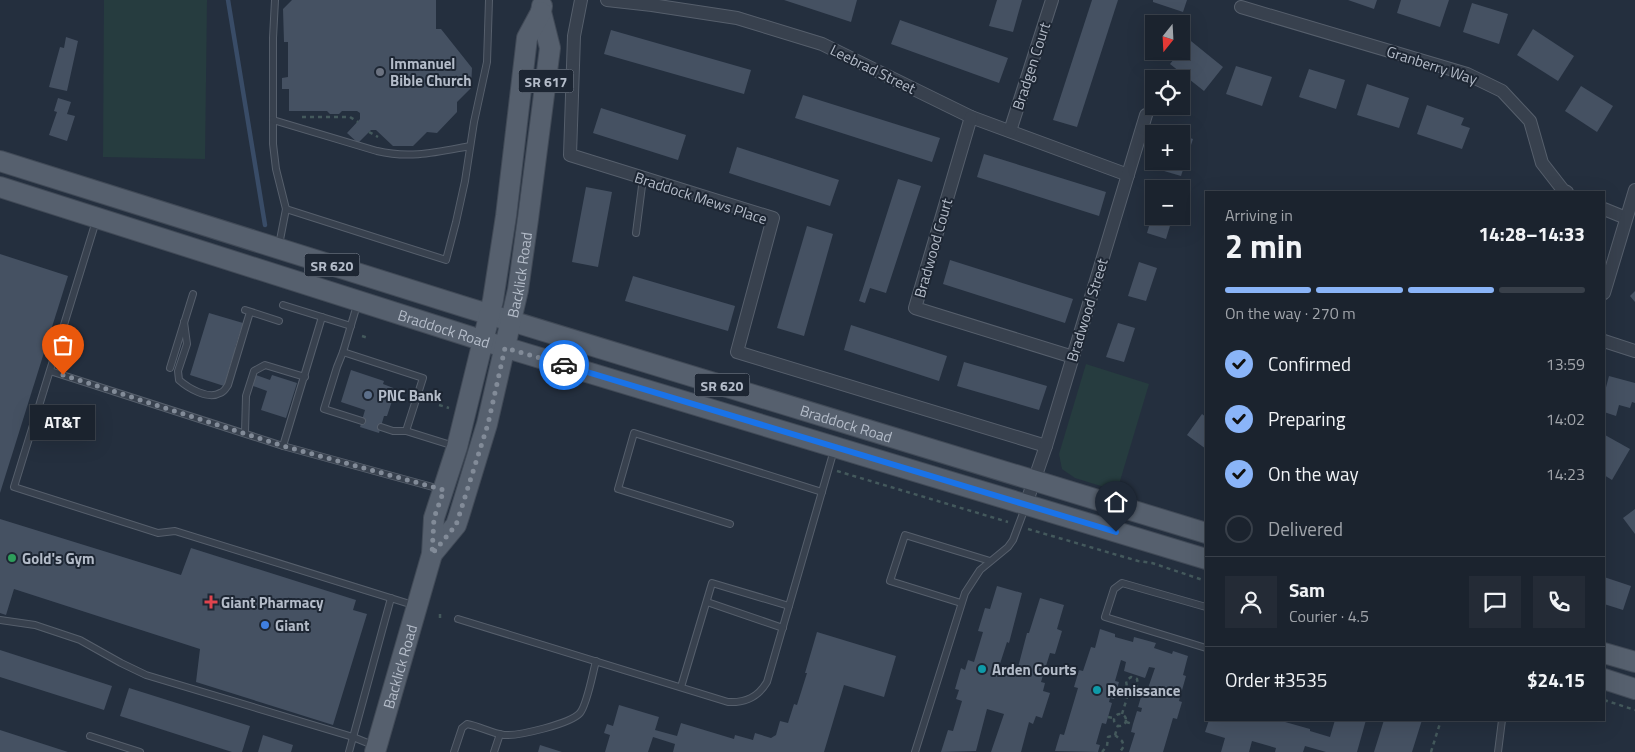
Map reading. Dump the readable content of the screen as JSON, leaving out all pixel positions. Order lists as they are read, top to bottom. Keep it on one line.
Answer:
{"streets":{"main road":["SR 617","SR 620","Backlick Road","Braddock Road"],"street":["Granberry Way","Bradgen Court","Leebrad Street","Braddock Mews Place","Bradwood Court","Bradwood Street"]},"crossings":[["Bradgen Court","Leebrad Street"],["Leebrad Street","Bradwood Court"],["Leebrad Street","Bradwood Street"],["Braddock Mews Place","Bradwood Street"],["Bradwood Court","Bradwood Street"],["Backlick Road","Braddock Road"],["Bradwood Street","Braddock Road"]],"places":{"other":["Immanuel Bible Church","AT&T","PNC Bank","Gold's Gym","Giant","Arden Courts","Renissance"],"health":["Giant Pharmacy"]},"north":"bottom","page":{"map_buttons":["+","−"],"heading":["2 min","Arriving in","14:28–14:33"],"panel":["Sam","Courier · 4.5","Order #3535","$24.15"],"bar":"On the way · 270 m","list":[["Confirmed","13:59"],["Preparing","14:02"],["On the way","14:23"],"Delivered"],"bubble":"AT&T"}}
